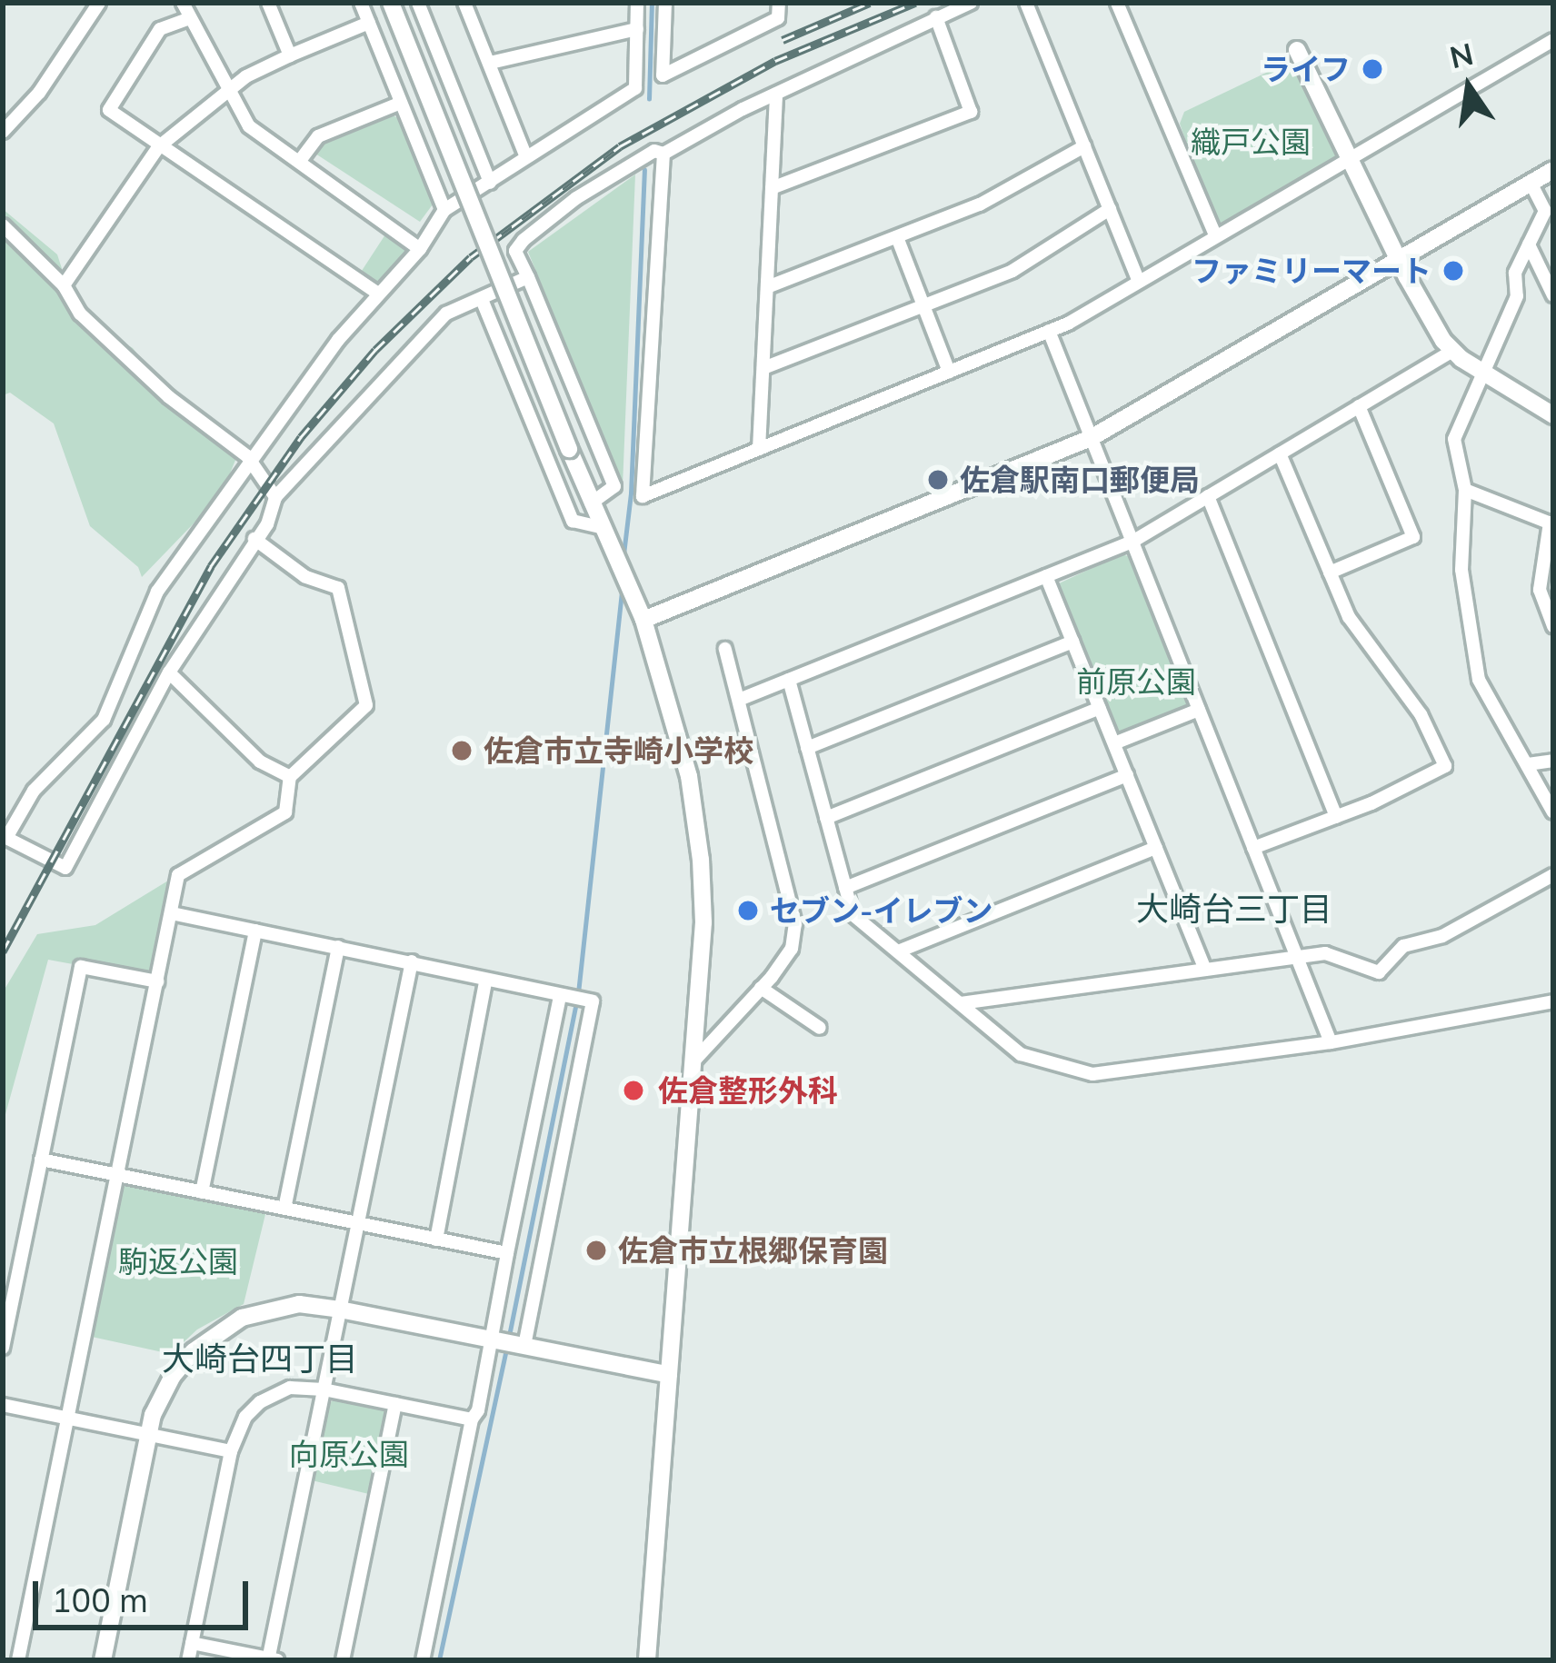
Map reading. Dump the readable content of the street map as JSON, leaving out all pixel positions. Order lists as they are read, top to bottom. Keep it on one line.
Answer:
{"districts":["大崎台三丁目","大崎台四丁目"],"parks":["織戸公園","前原公園","駒返公園","向原公園"],"places":["ライフ","ファミリーマート","佐倉駅南口郵便局","佐倉市立寺崎小学校","セブン-イレブン","佐倉整形外科","佐倉市立根郷保育園"],"scale_bar":"100 m","north":"top"}
